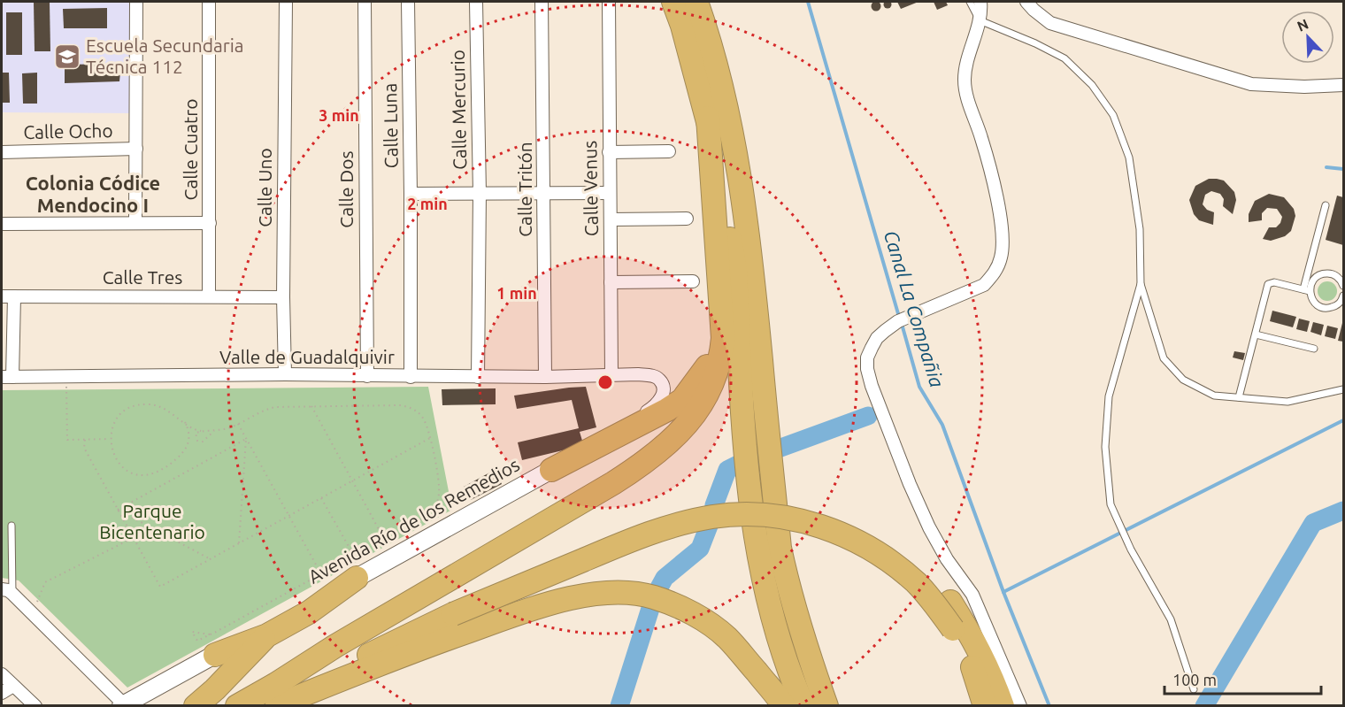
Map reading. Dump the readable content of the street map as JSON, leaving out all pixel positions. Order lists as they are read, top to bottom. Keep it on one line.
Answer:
{"streets":{"street":["Calle Mercurio","Calle Luna","Calle Ocho","Calle Cuatro","Calle Uno","Calle Venus","Calle Dos","Calle Tritón","Calle Tres","Valle de Guadalquivir","Avenida Río de los Remedios"]},"crossings":[["Calle Mercurio","Valle de Guadalquivir"],["Calle Luna","Valle de Guadalquivir"],["Calle Cuatro","Calle Tres"],["Calle Uno","Calle Tres"],["Calle Uno","Valle de Guadalquivir"],["Calle Venus","Valle de Guadalquivir"],["Calle Venus","Avenida Río de los Remedios"],["Calle Dos","Valle de Guadalquivir"],["Calle Tritón","Valle de Guadalquivir"],["Valle de Guadalquivir","Avenida Río de los Remedios"]],"districts":["Colonia Códice Mendocino I"],"water":["Canal La Compañia"],"parks":["Parque Bicentenario"],"places":{"school or university":["Escuela Secundaria Técnica 112"]},"scale_bar":"100 m","north":"top left","rings":["3 min","2 min","1 min"]}
